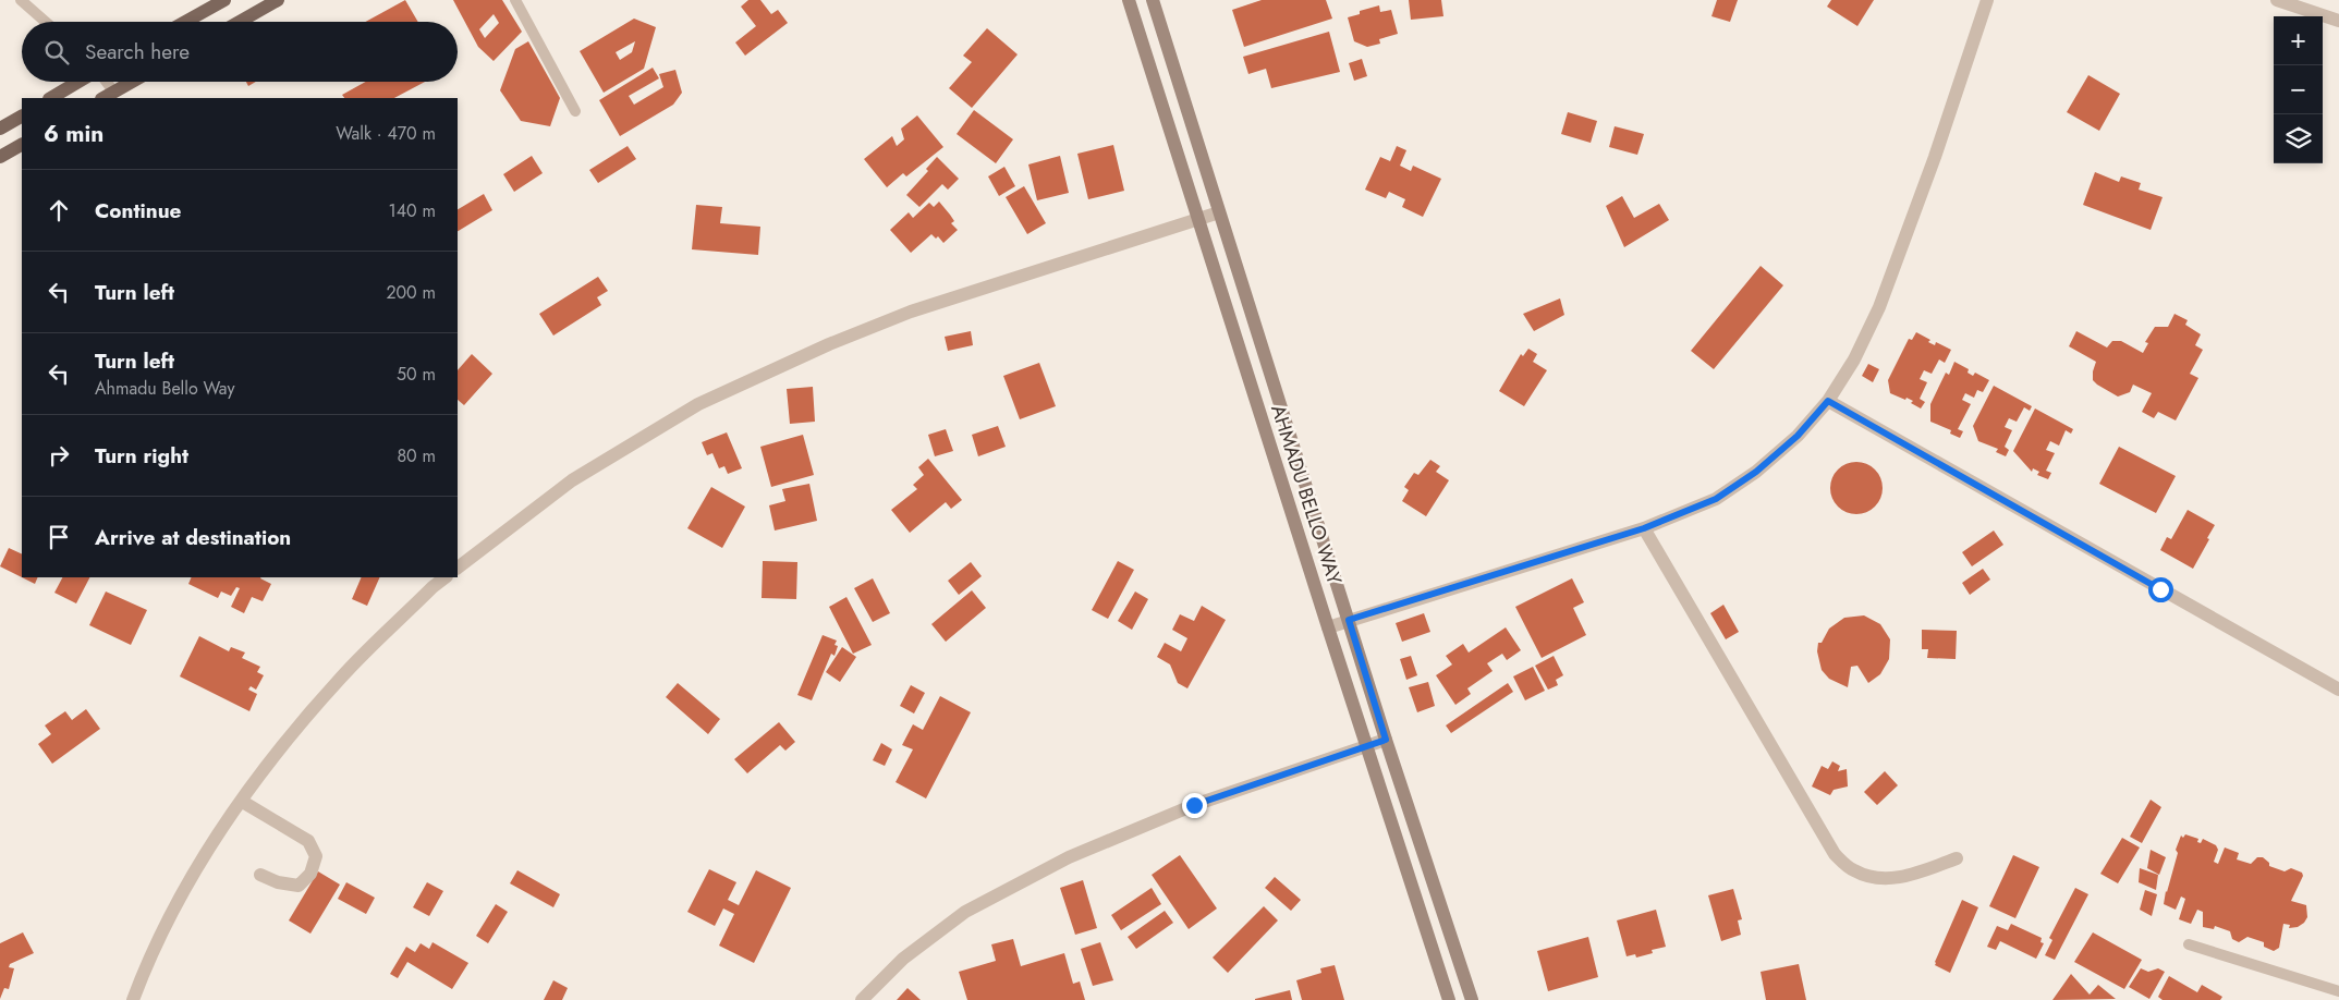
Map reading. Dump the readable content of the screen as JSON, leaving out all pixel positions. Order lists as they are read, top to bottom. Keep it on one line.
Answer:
{"streets":{"main road":["AHMADU BELLO WAY"]},"page":{"map_buttons":["+","−"],"search":"Search here","heading":["6 min","Walk · 470 m"],"list":[["Continue","140 m"],["Turn left","200 m"],["Turn left","Ahmadu Bello Way","50 m"],["Turn right","80 m"],"Arrive at destination"]}}
